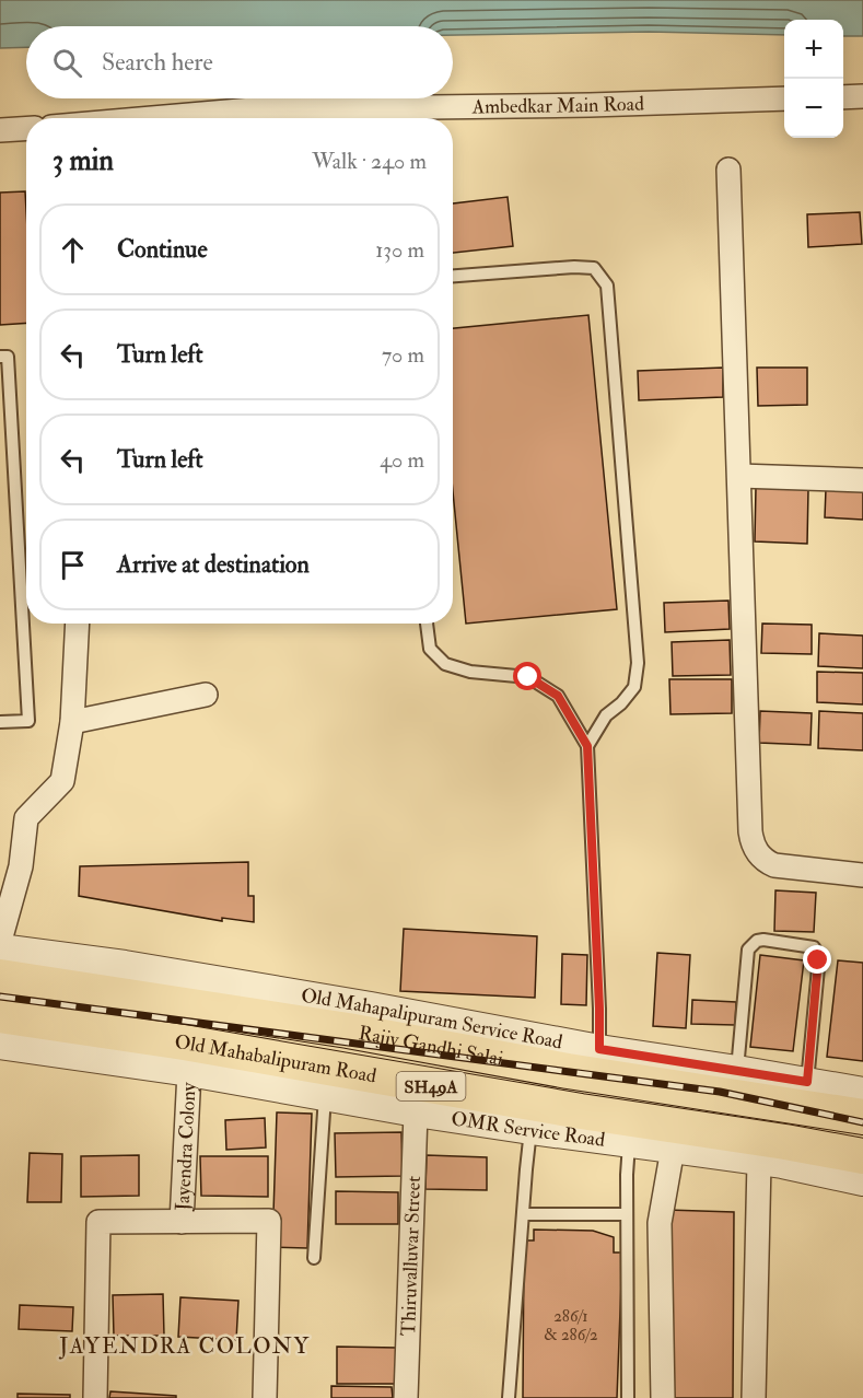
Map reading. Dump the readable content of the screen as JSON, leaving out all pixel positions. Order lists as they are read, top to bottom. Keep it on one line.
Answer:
{"streets":{"main road":["Rajiv Gandhi Salai","Old Mahabalipuram Road","SH49A"],"street":["Ambedkar Main Road","Old Mahapalipuram Service Road","OMR Service Road","Jayendra Colony","Thiruvalluvar Street"]},"crossings":[["OMR Service Road","Jayendra Colony"],["OMR Service Road","Thiruvalluvar Street"]],"districts":["JAYENDRA COLONY"],"house_numbers":["286/1 & 286/2"],"page":{"map_buttons":["+","−"],"search":"Search here","heading":["3 min","Walk · 240 m"],"list":[["Continue","130 m"],["Turn left","70 m"],["Turn left","40 m"],"Arrive at destination"]}}
